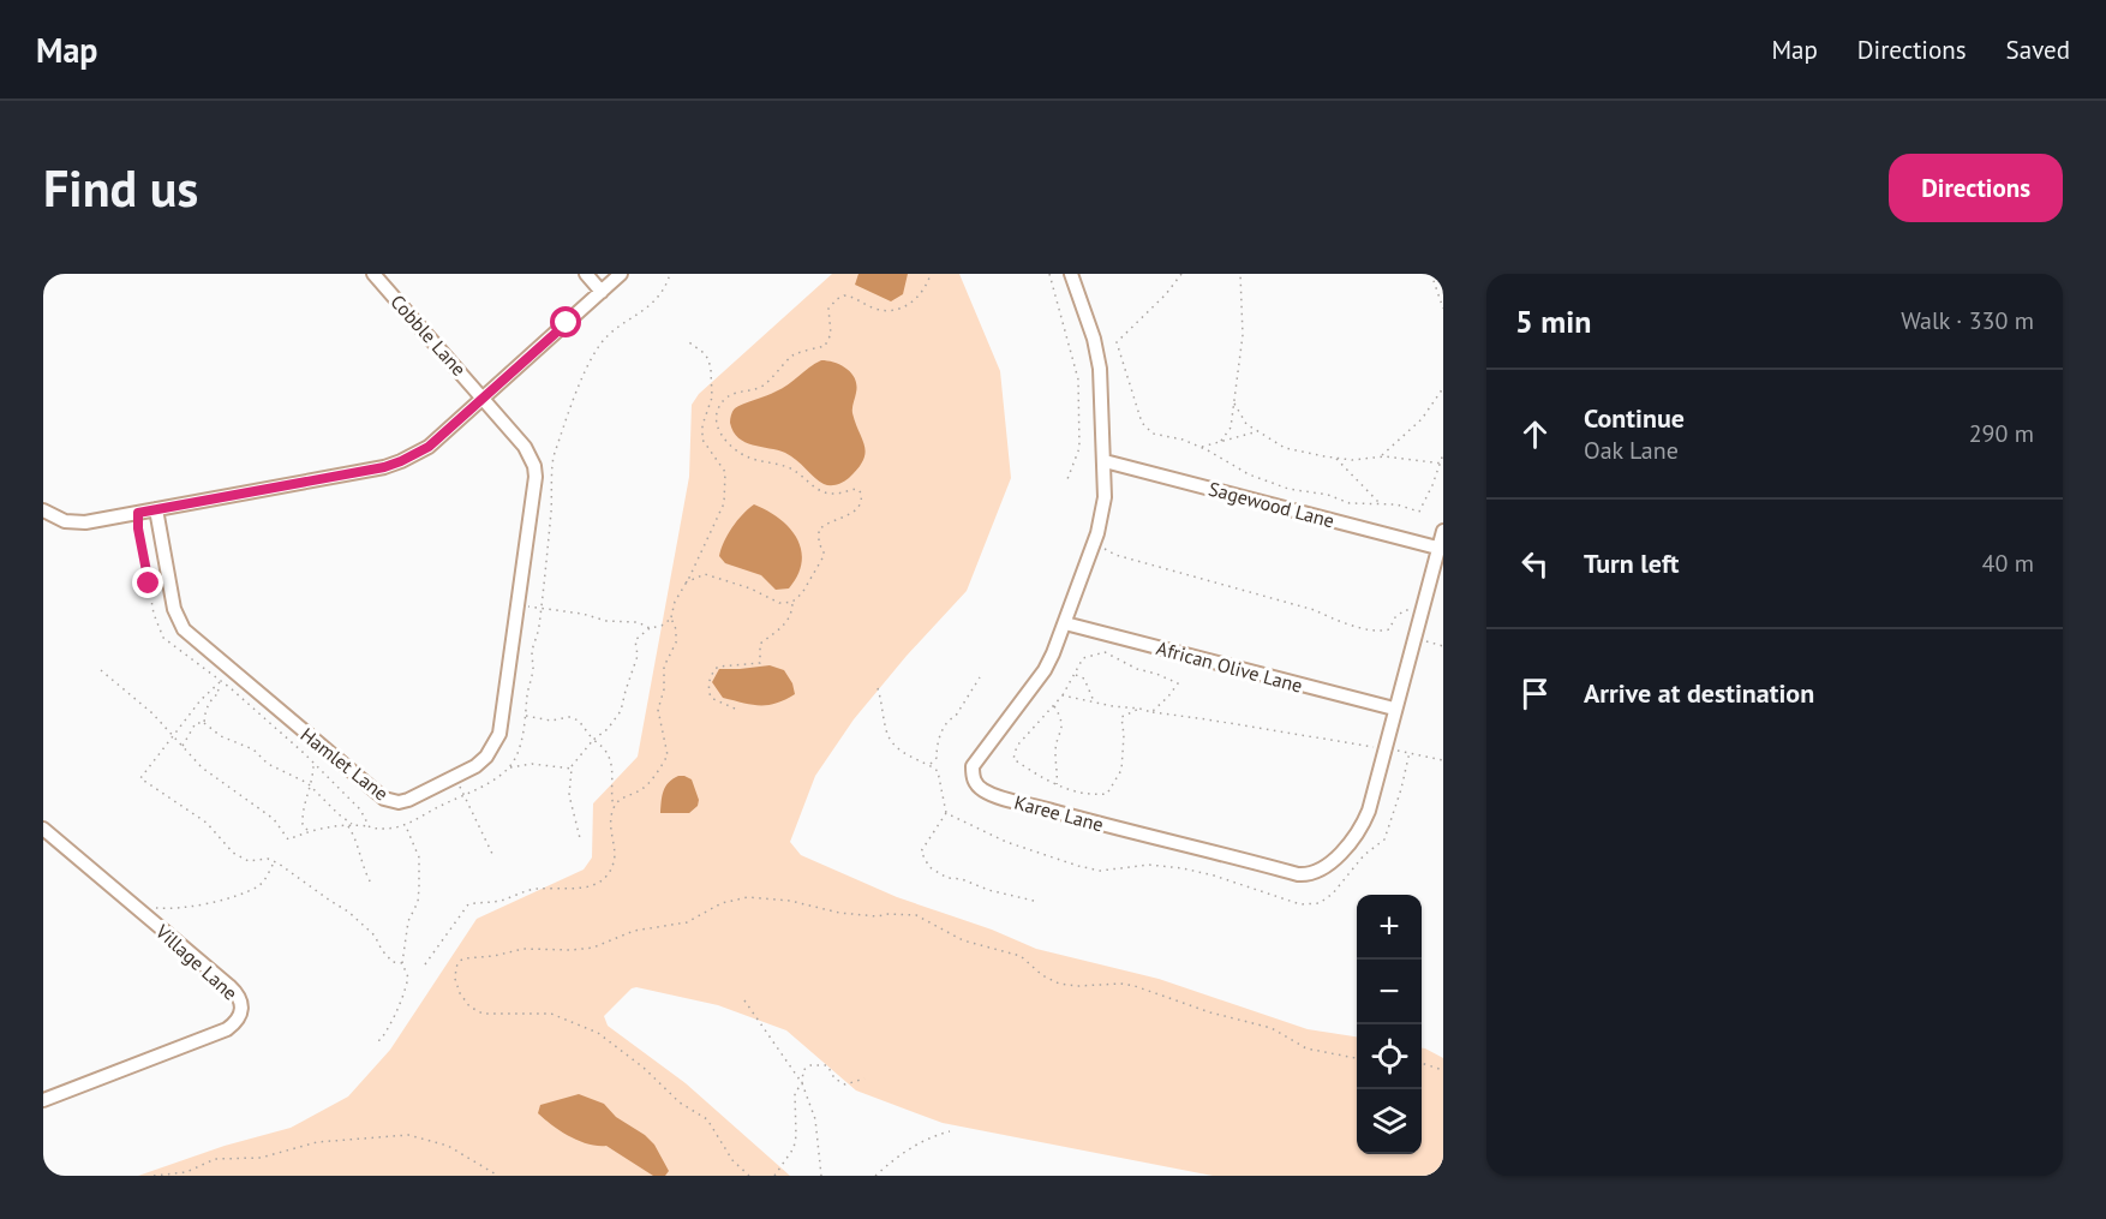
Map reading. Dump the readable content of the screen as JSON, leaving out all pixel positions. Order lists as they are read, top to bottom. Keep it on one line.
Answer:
{"streets":{"street":["Cobble Lane","Sagewood Lane","African Olive Lane","Hamlet Lane","Karee Lane","Village Lane"]},"crossings":[["Cobble Lane","Hamlet Lane"],["Sagewood Lane","Karee Lane"],["African Olive Lane","Karee Lane"]],"page":{"header":"Map","nav":["Map","Directions","Saved"],"buttons":"Directions","title":"Find us","heading":["5 min","Walk · 330 m"],"list":[["Continue","Oak Lane","290 m"],["Turn left","40 m"],"Arrive at destination"],"map_buttons":["+","−"]}}
